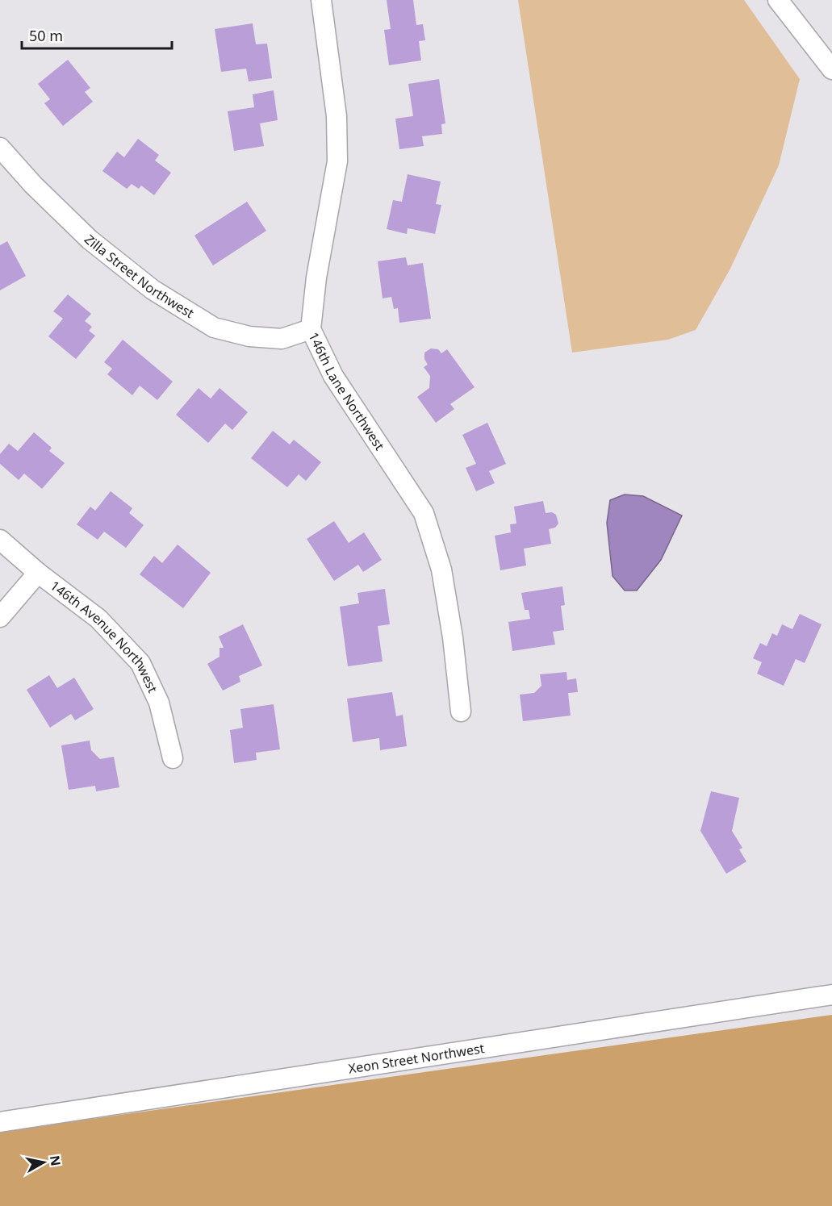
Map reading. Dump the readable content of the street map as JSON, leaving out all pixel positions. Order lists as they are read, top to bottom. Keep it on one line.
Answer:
{"streets":{"street":["Zilla Street Northwest","146th Lane Northwest","146th Avenue Northwest","Xeon Street Northwest"]},"crossings":[["Zilla Street Northwest","146th Lane Northwest"]],"scale_bar":"50 m","north":"right"}
